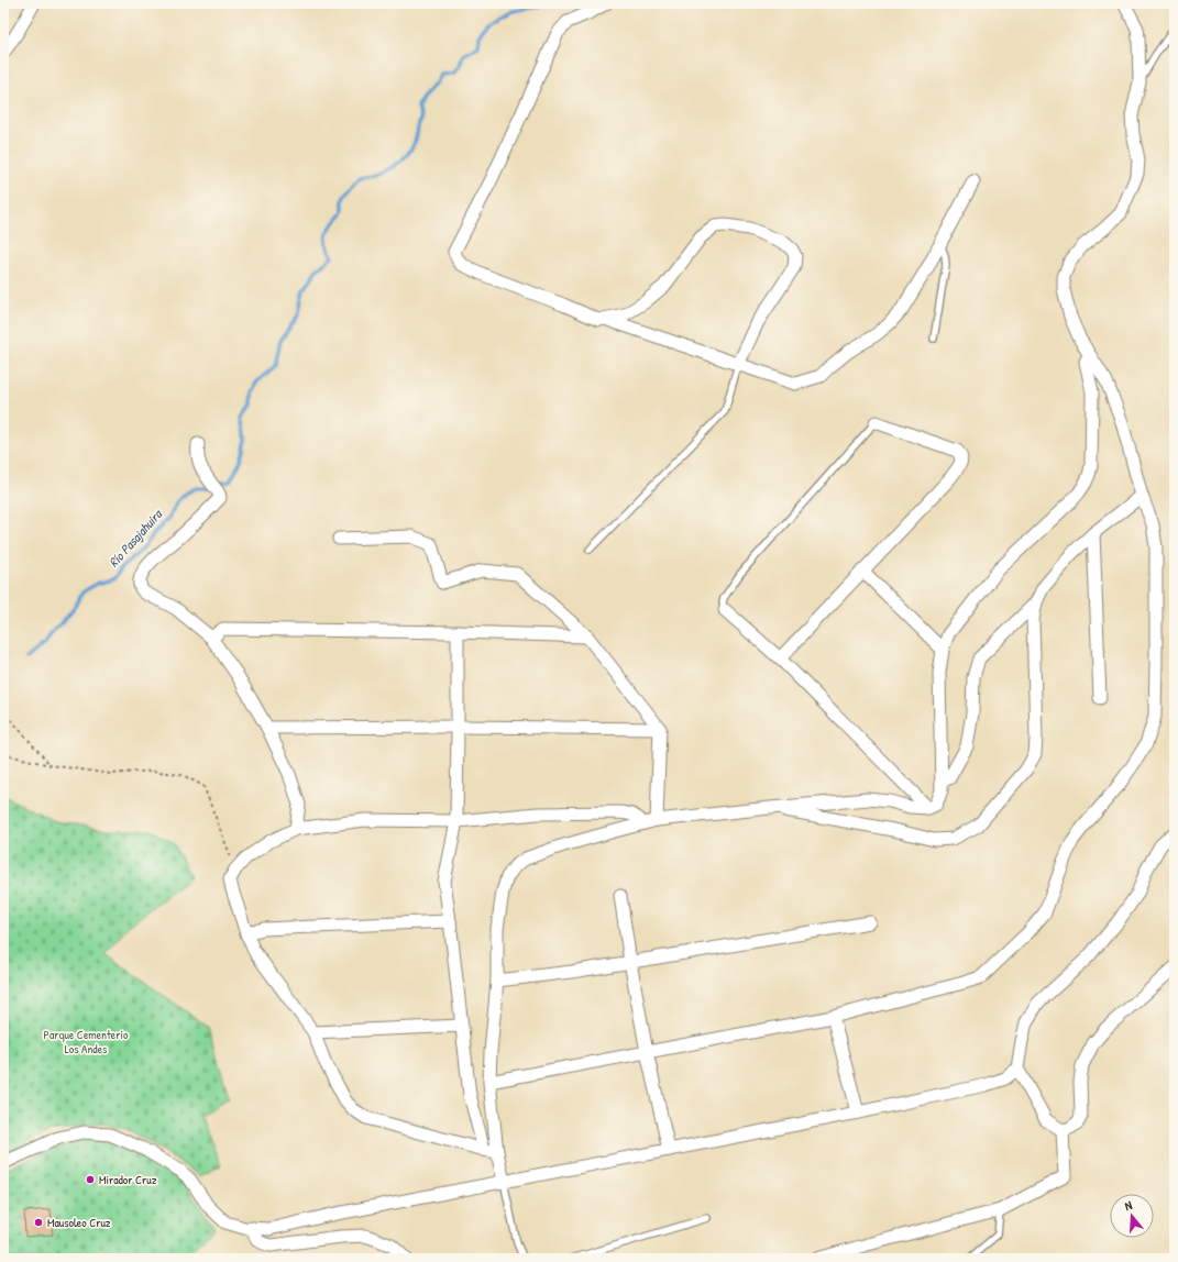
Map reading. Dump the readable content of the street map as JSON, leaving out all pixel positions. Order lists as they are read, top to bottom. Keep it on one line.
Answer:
{"water":["Río Pasajahuira"],"parks":["Parque Cementerio Los Andes"],"places":["Mirador Cruz","Mausoleo Cruz"],"north":"top"}
